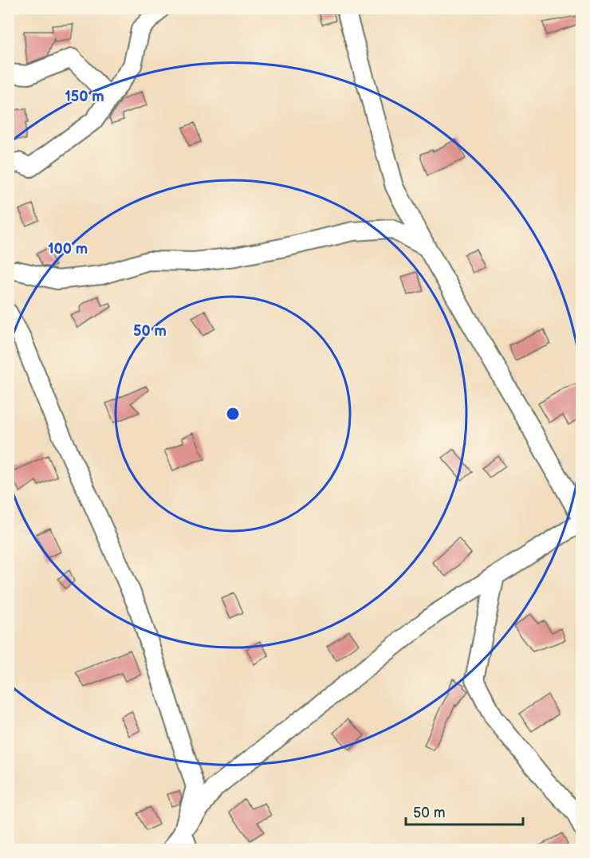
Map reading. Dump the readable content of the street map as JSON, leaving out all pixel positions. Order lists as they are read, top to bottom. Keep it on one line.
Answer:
{"scale_bar":"50 m","rings":["150 m","100 m","50 m"]}
